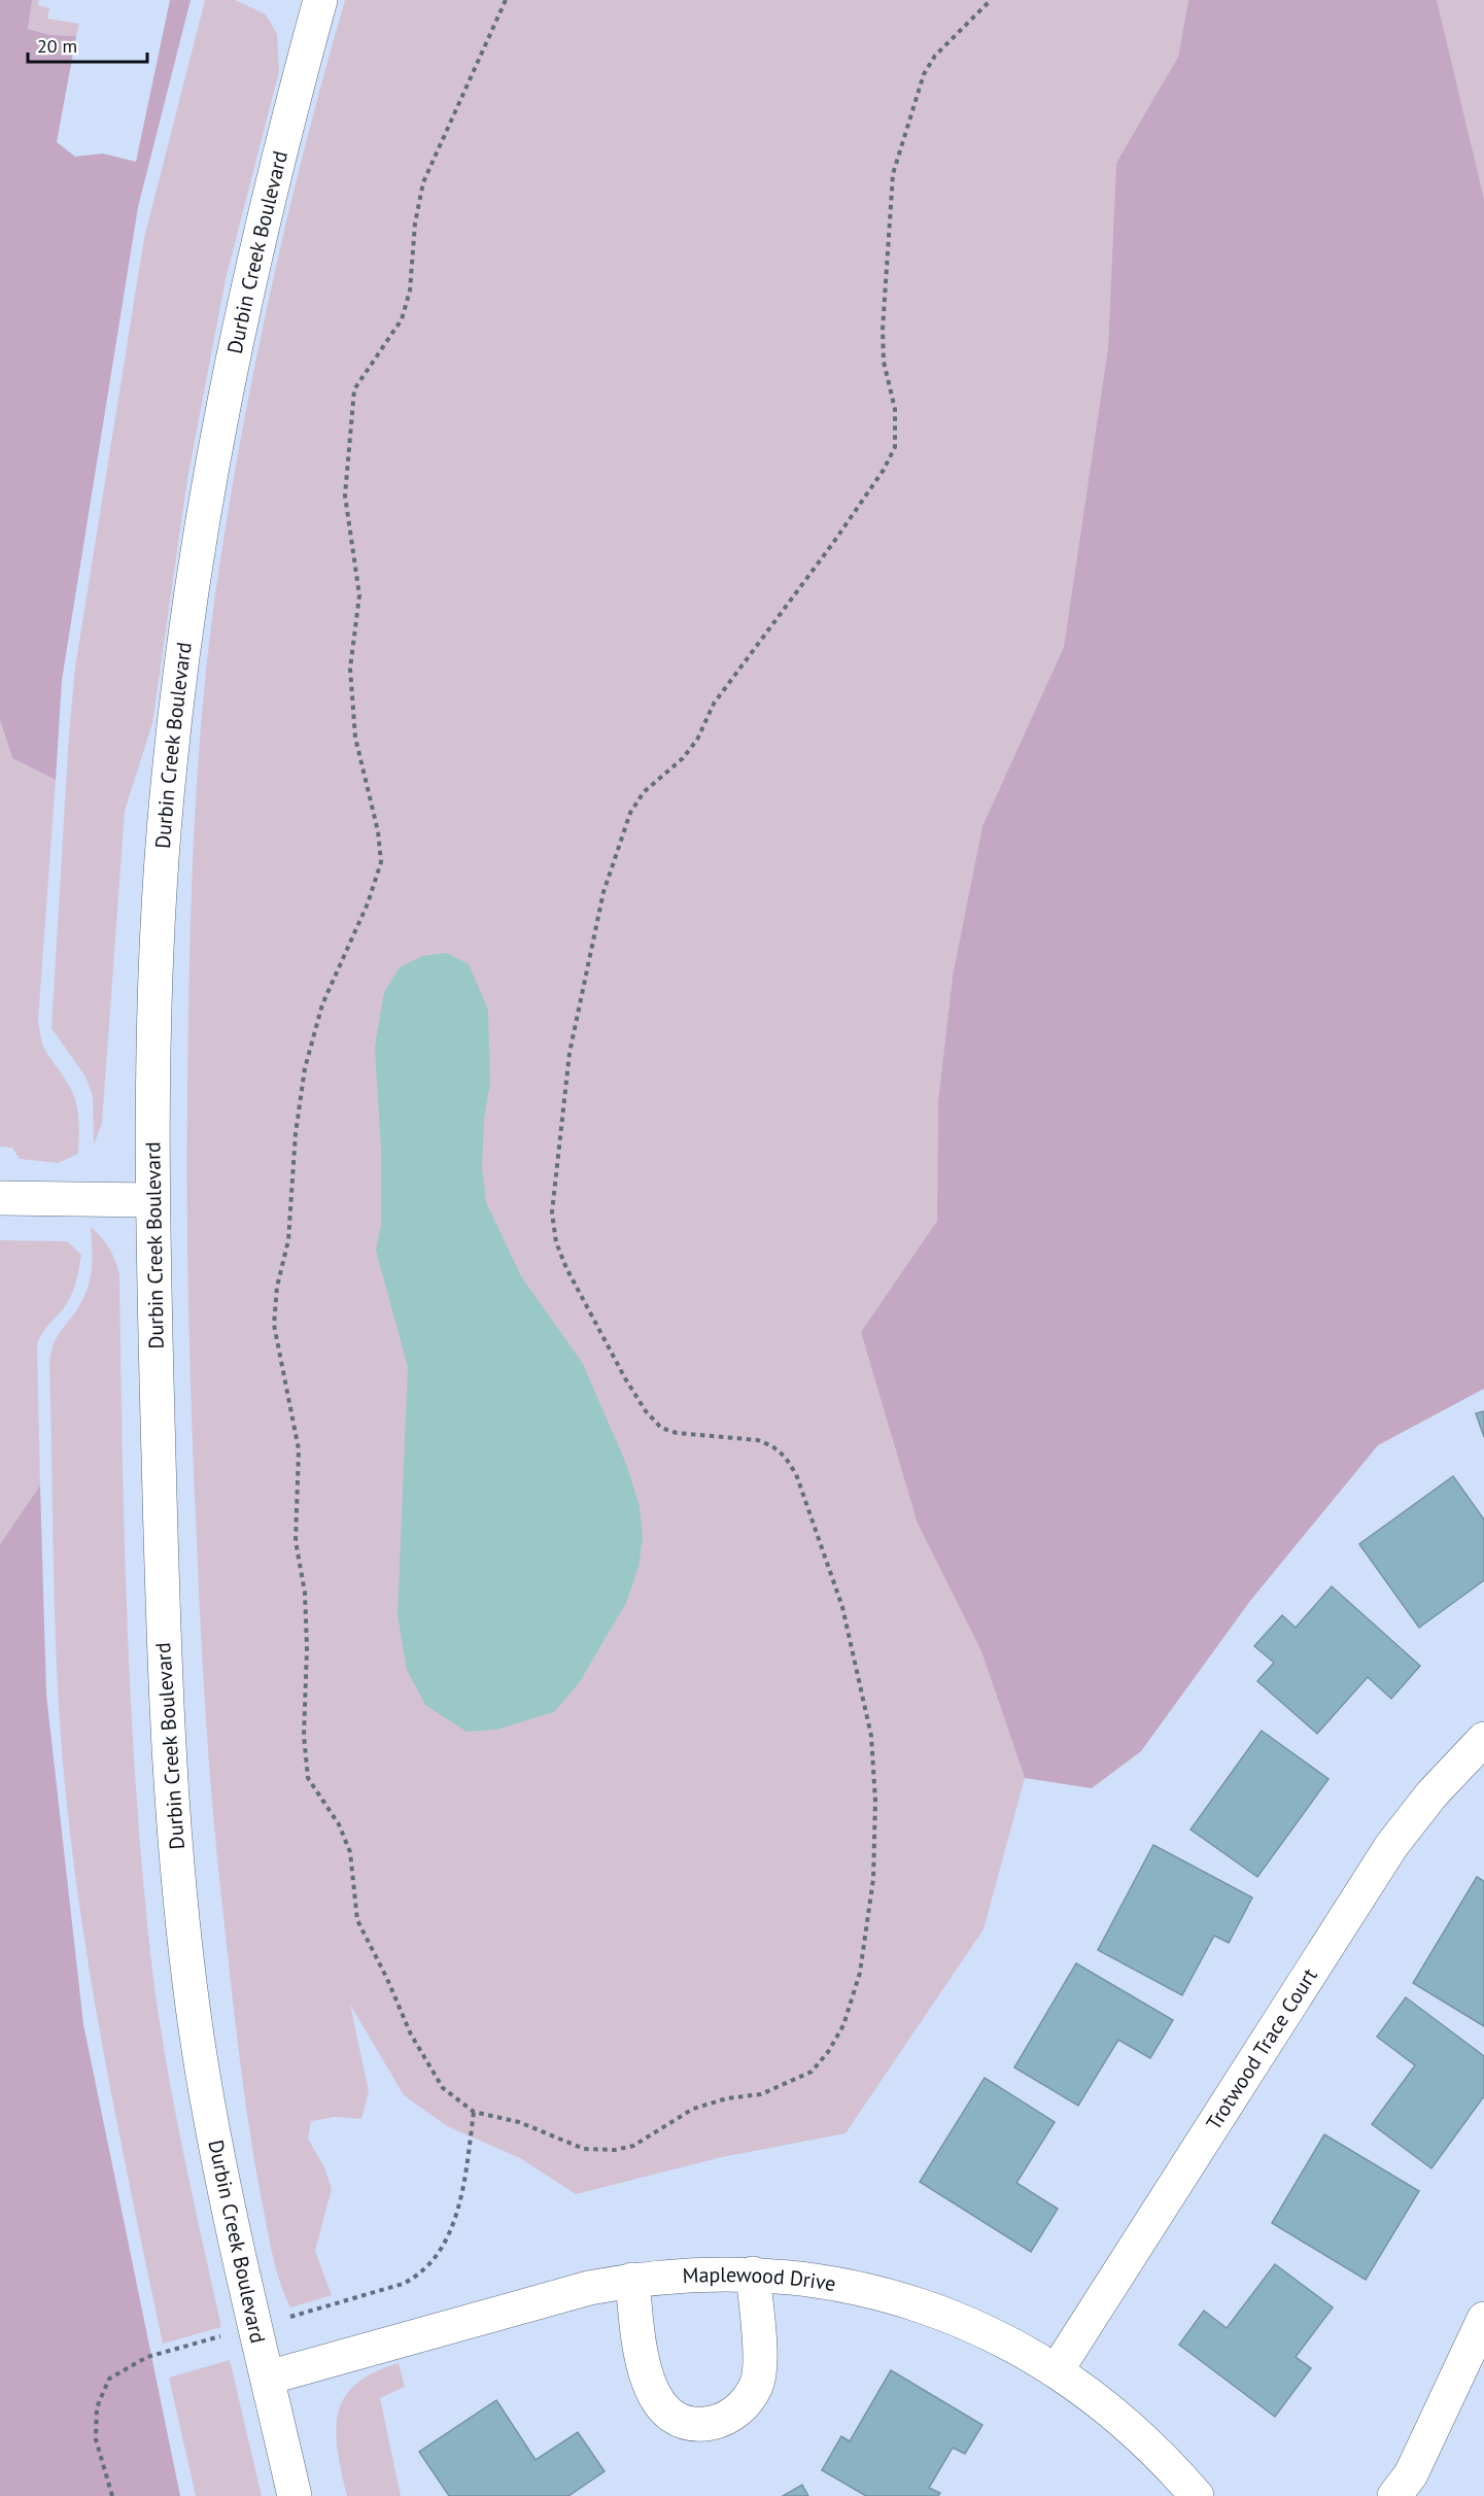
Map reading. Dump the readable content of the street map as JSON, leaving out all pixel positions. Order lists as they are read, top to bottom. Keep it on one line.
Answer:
{"streets":{"street":["Durbin Creek Boulevard","Trotwood Trace Court","Maplewood Drive"]},"crossings":[["Durbin Creek Boulevard","Maplewood Drive"],["Trotwood Trace Court","Maplewood Drive"]],"scale_bar":"20 m"}
